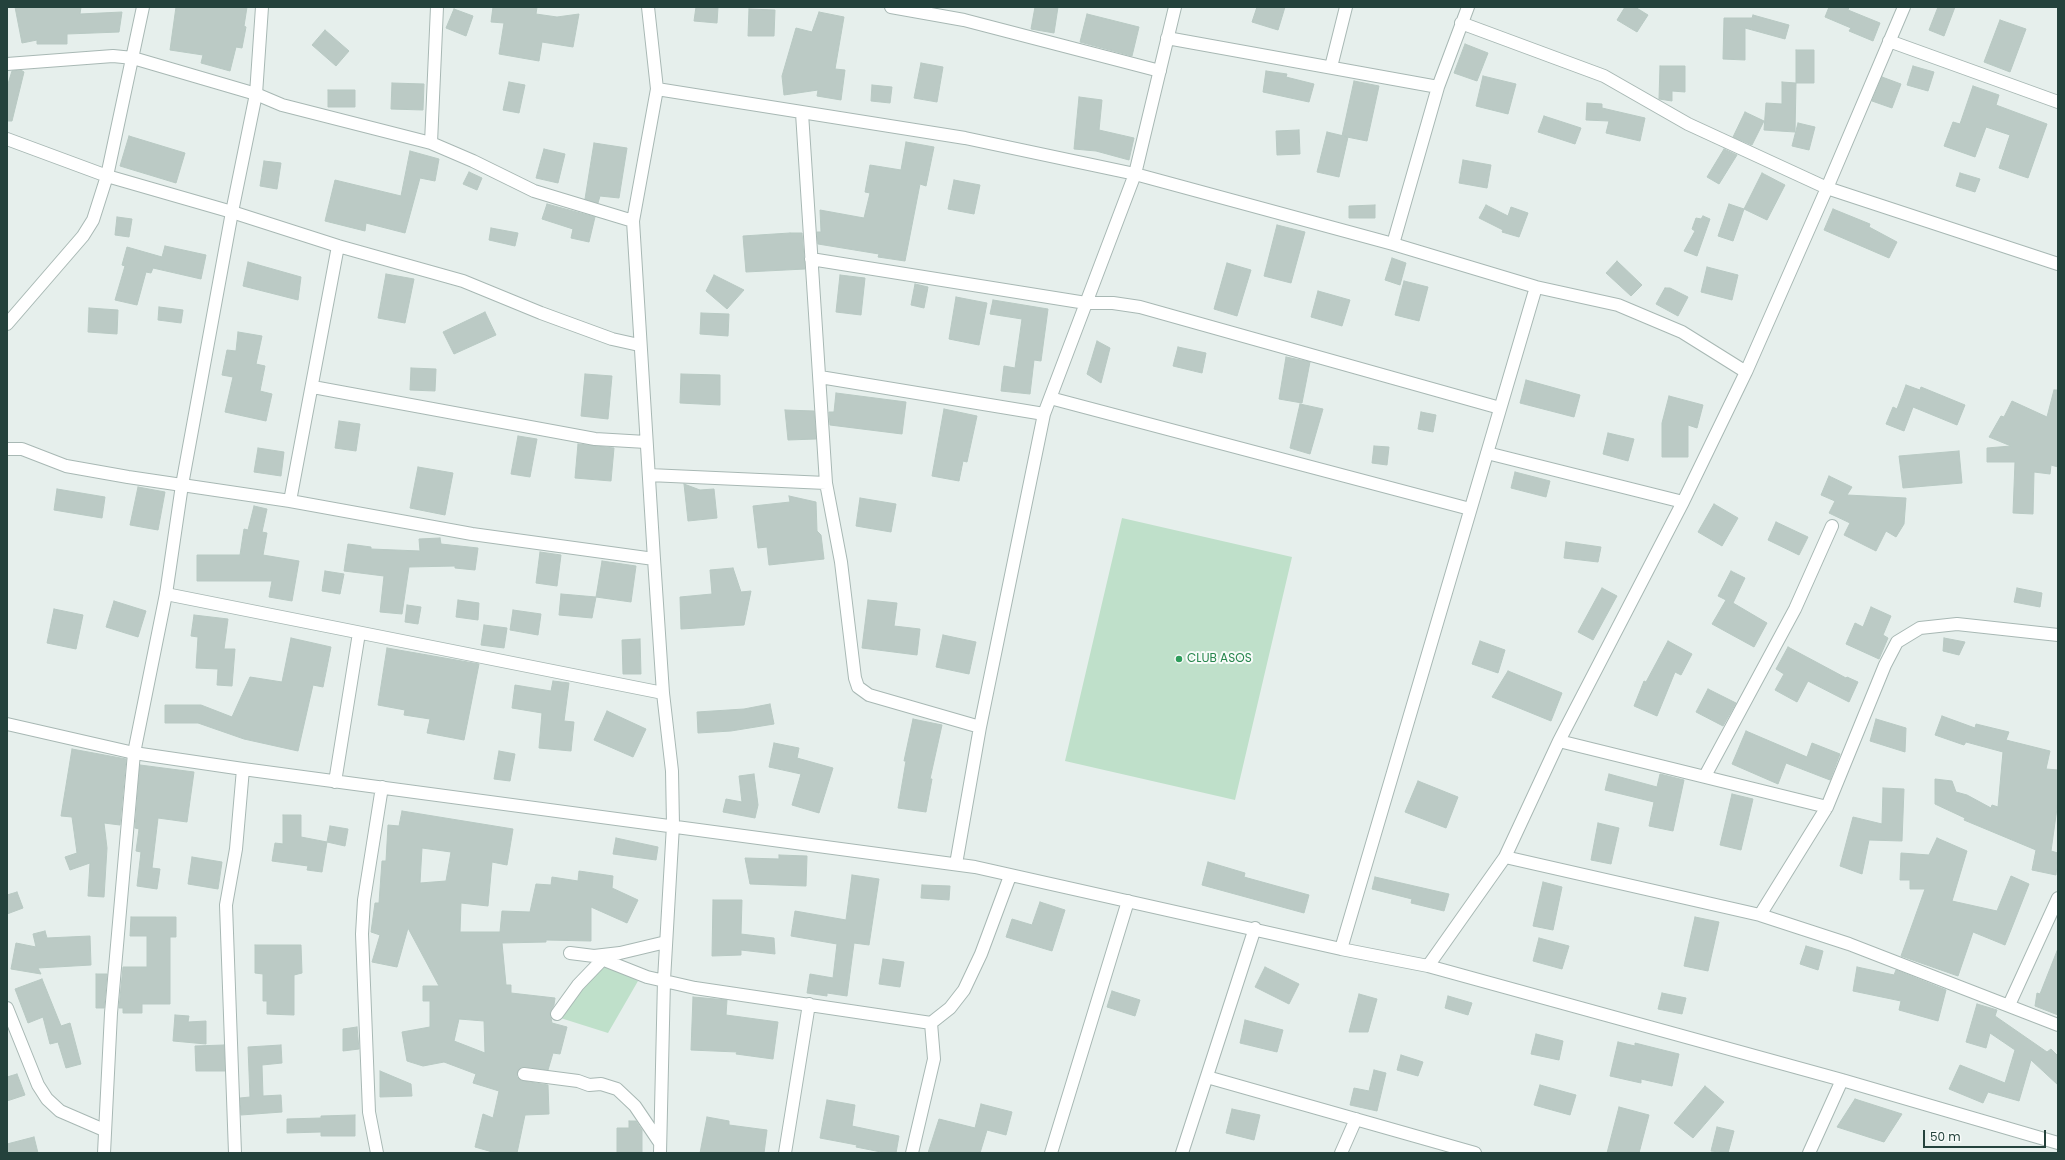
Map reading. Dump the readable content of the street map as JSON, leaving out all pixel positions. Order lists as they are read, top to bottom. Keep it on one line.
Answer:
{"places":["CLUB ASOS"],"scale_bar":"50 m"}
